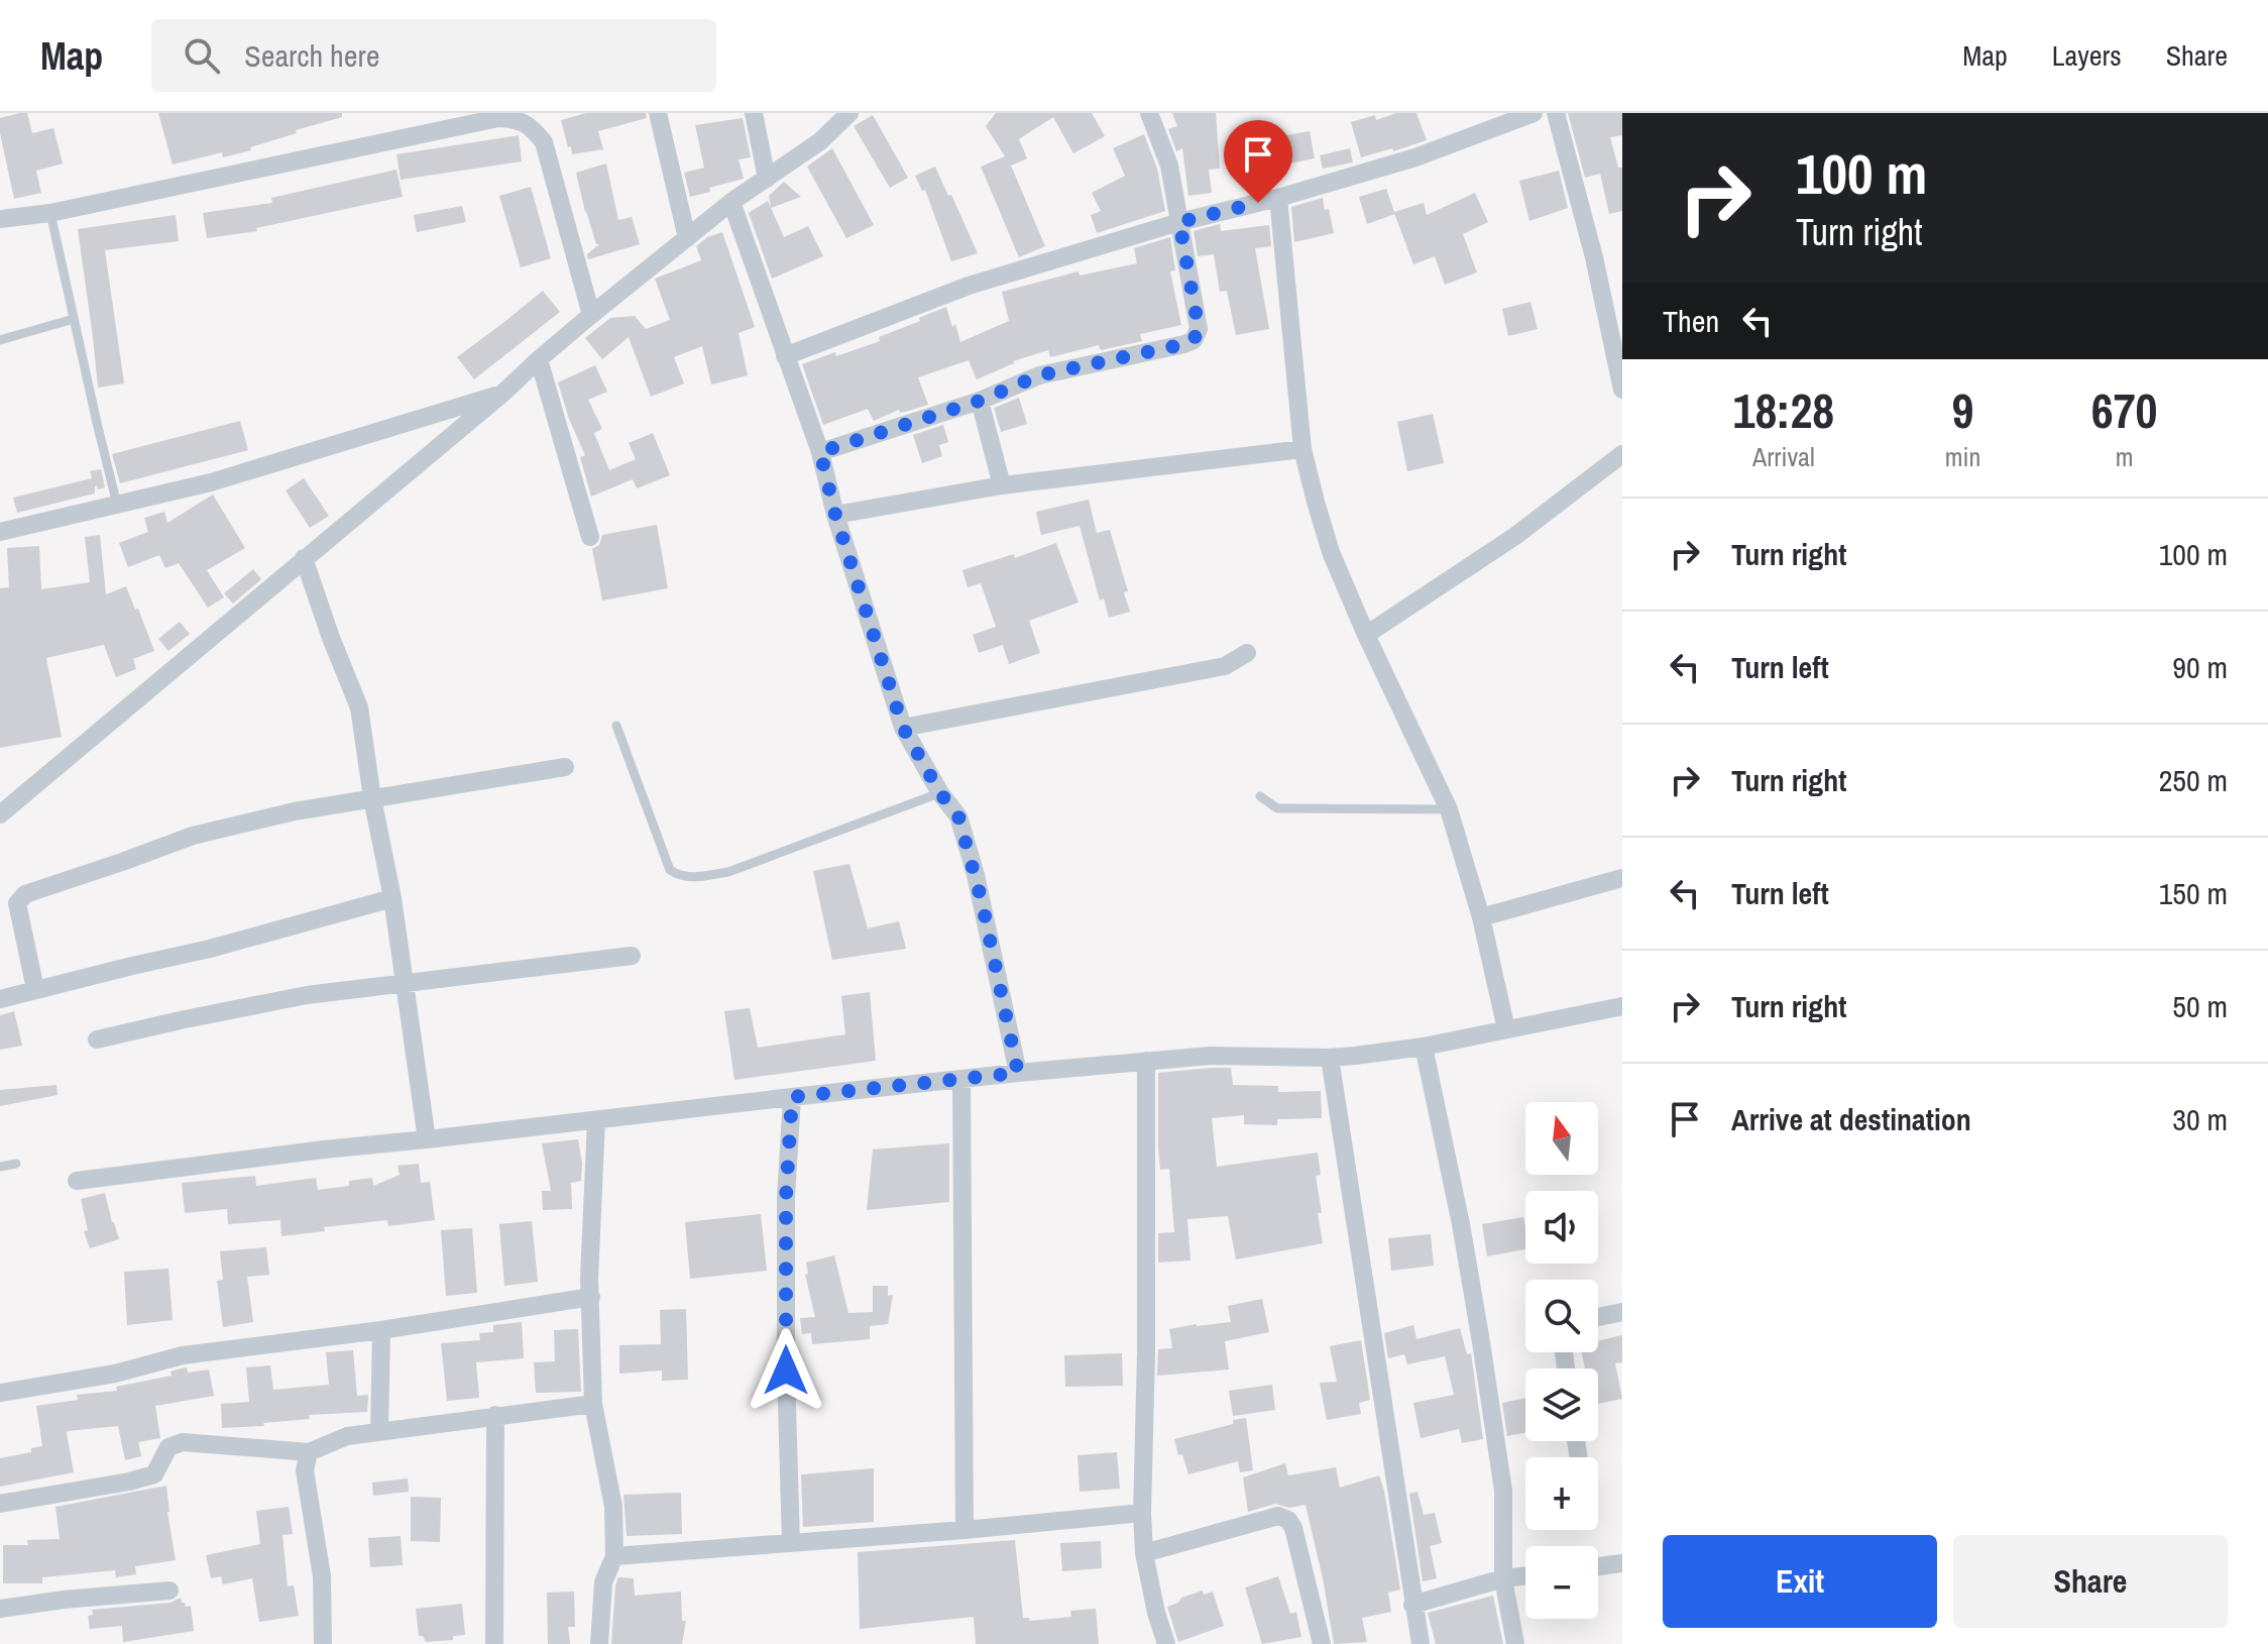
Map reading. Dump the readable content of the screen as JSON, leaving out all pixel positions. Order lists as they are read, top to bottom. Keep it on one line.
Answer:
{"north":"top","page":{"header":"Map","search":"Search here","nav":["Map","Layers","Share"],"turn":["100 m","Turn right"],"then":"Then","eta":["18:28","Arrival","9","min","670","m"],"list":[{"name":"Turn right","value":"100 m"},{"name":"Turn left","value":"90 m"},{"name":"Turn right","value":"250 m"},{"name":"Turn left","value":"150 m"},{"name":"Turn right","value":"50 m"},{"name":"Arrive at destination","value":"30 m"}],"map_buttons":["+","−"],"buttons":["Exit","Share"]}}
